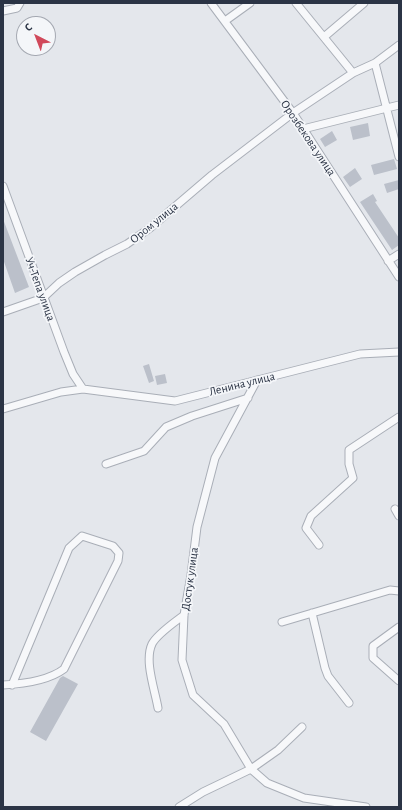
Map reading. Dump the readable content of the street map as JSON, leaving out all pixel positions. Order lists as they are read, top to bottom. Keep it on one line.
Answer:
{"streets":{"street":["Орозбекова улица","Ором улица","Уч-Тепа улица","Ленина улица","Достук улица"]},"crossings":[["Орозбекова улица","Ором улица"],["Ором улица","Уч-Тепа улица"],["Уч-Тепа улица","Ленина улица"],["Ленина улица","Достук улица"]],"north":"top left"}
